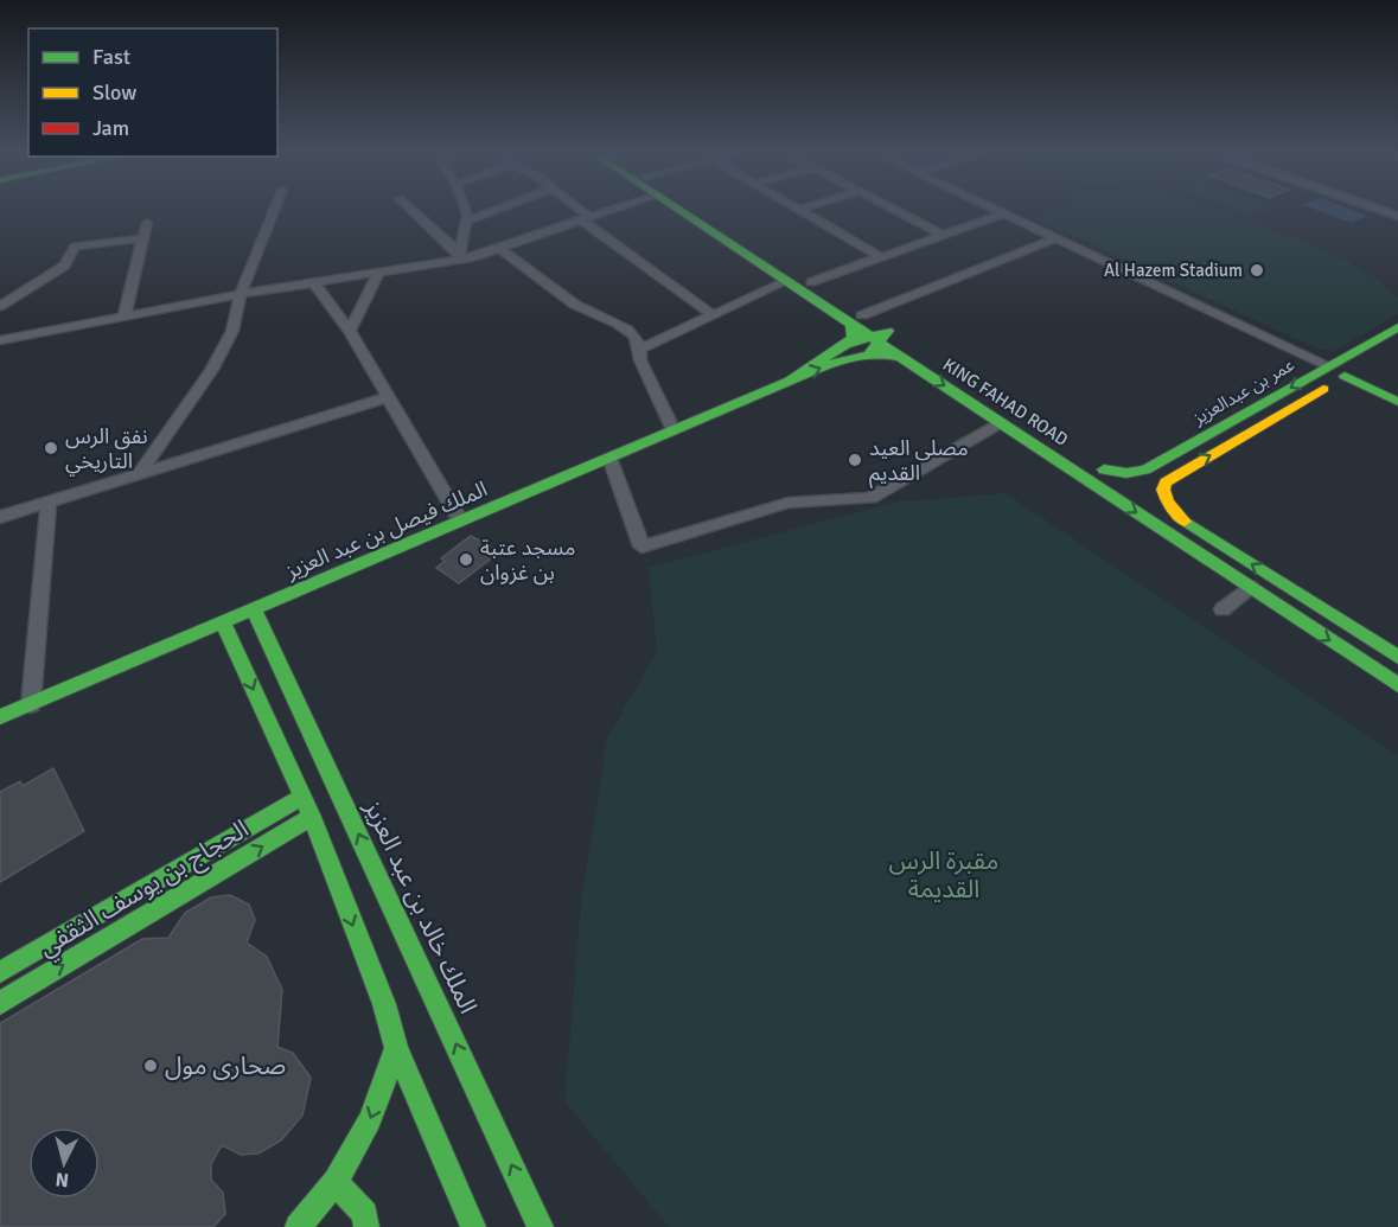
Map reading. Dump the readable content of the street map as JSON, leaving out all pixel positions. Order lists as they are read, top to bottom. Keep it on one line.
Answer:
{"streets":{"street":["عمر بن عبدالعزيز","KING FAHAD ROAD","الملك فيصل بن عبد العزيز","الحجاج بن يوسف الثقفي","الملك خالد بن عبد العزيز"]},"crossings":[["الملك فيصل بن عبد العزيز","الملك خالد بن عبد العزيز"]],"parks":["مقبرة الرس القديمة"],"places":["Al Hazem Stadium","نفق الرس التاريخي","مصلى العيد القديم","مسجد عتبة بن غزوان","صحارى مول"],"legend":["Fast","Slow","Jam"],"north":"bottom"}
